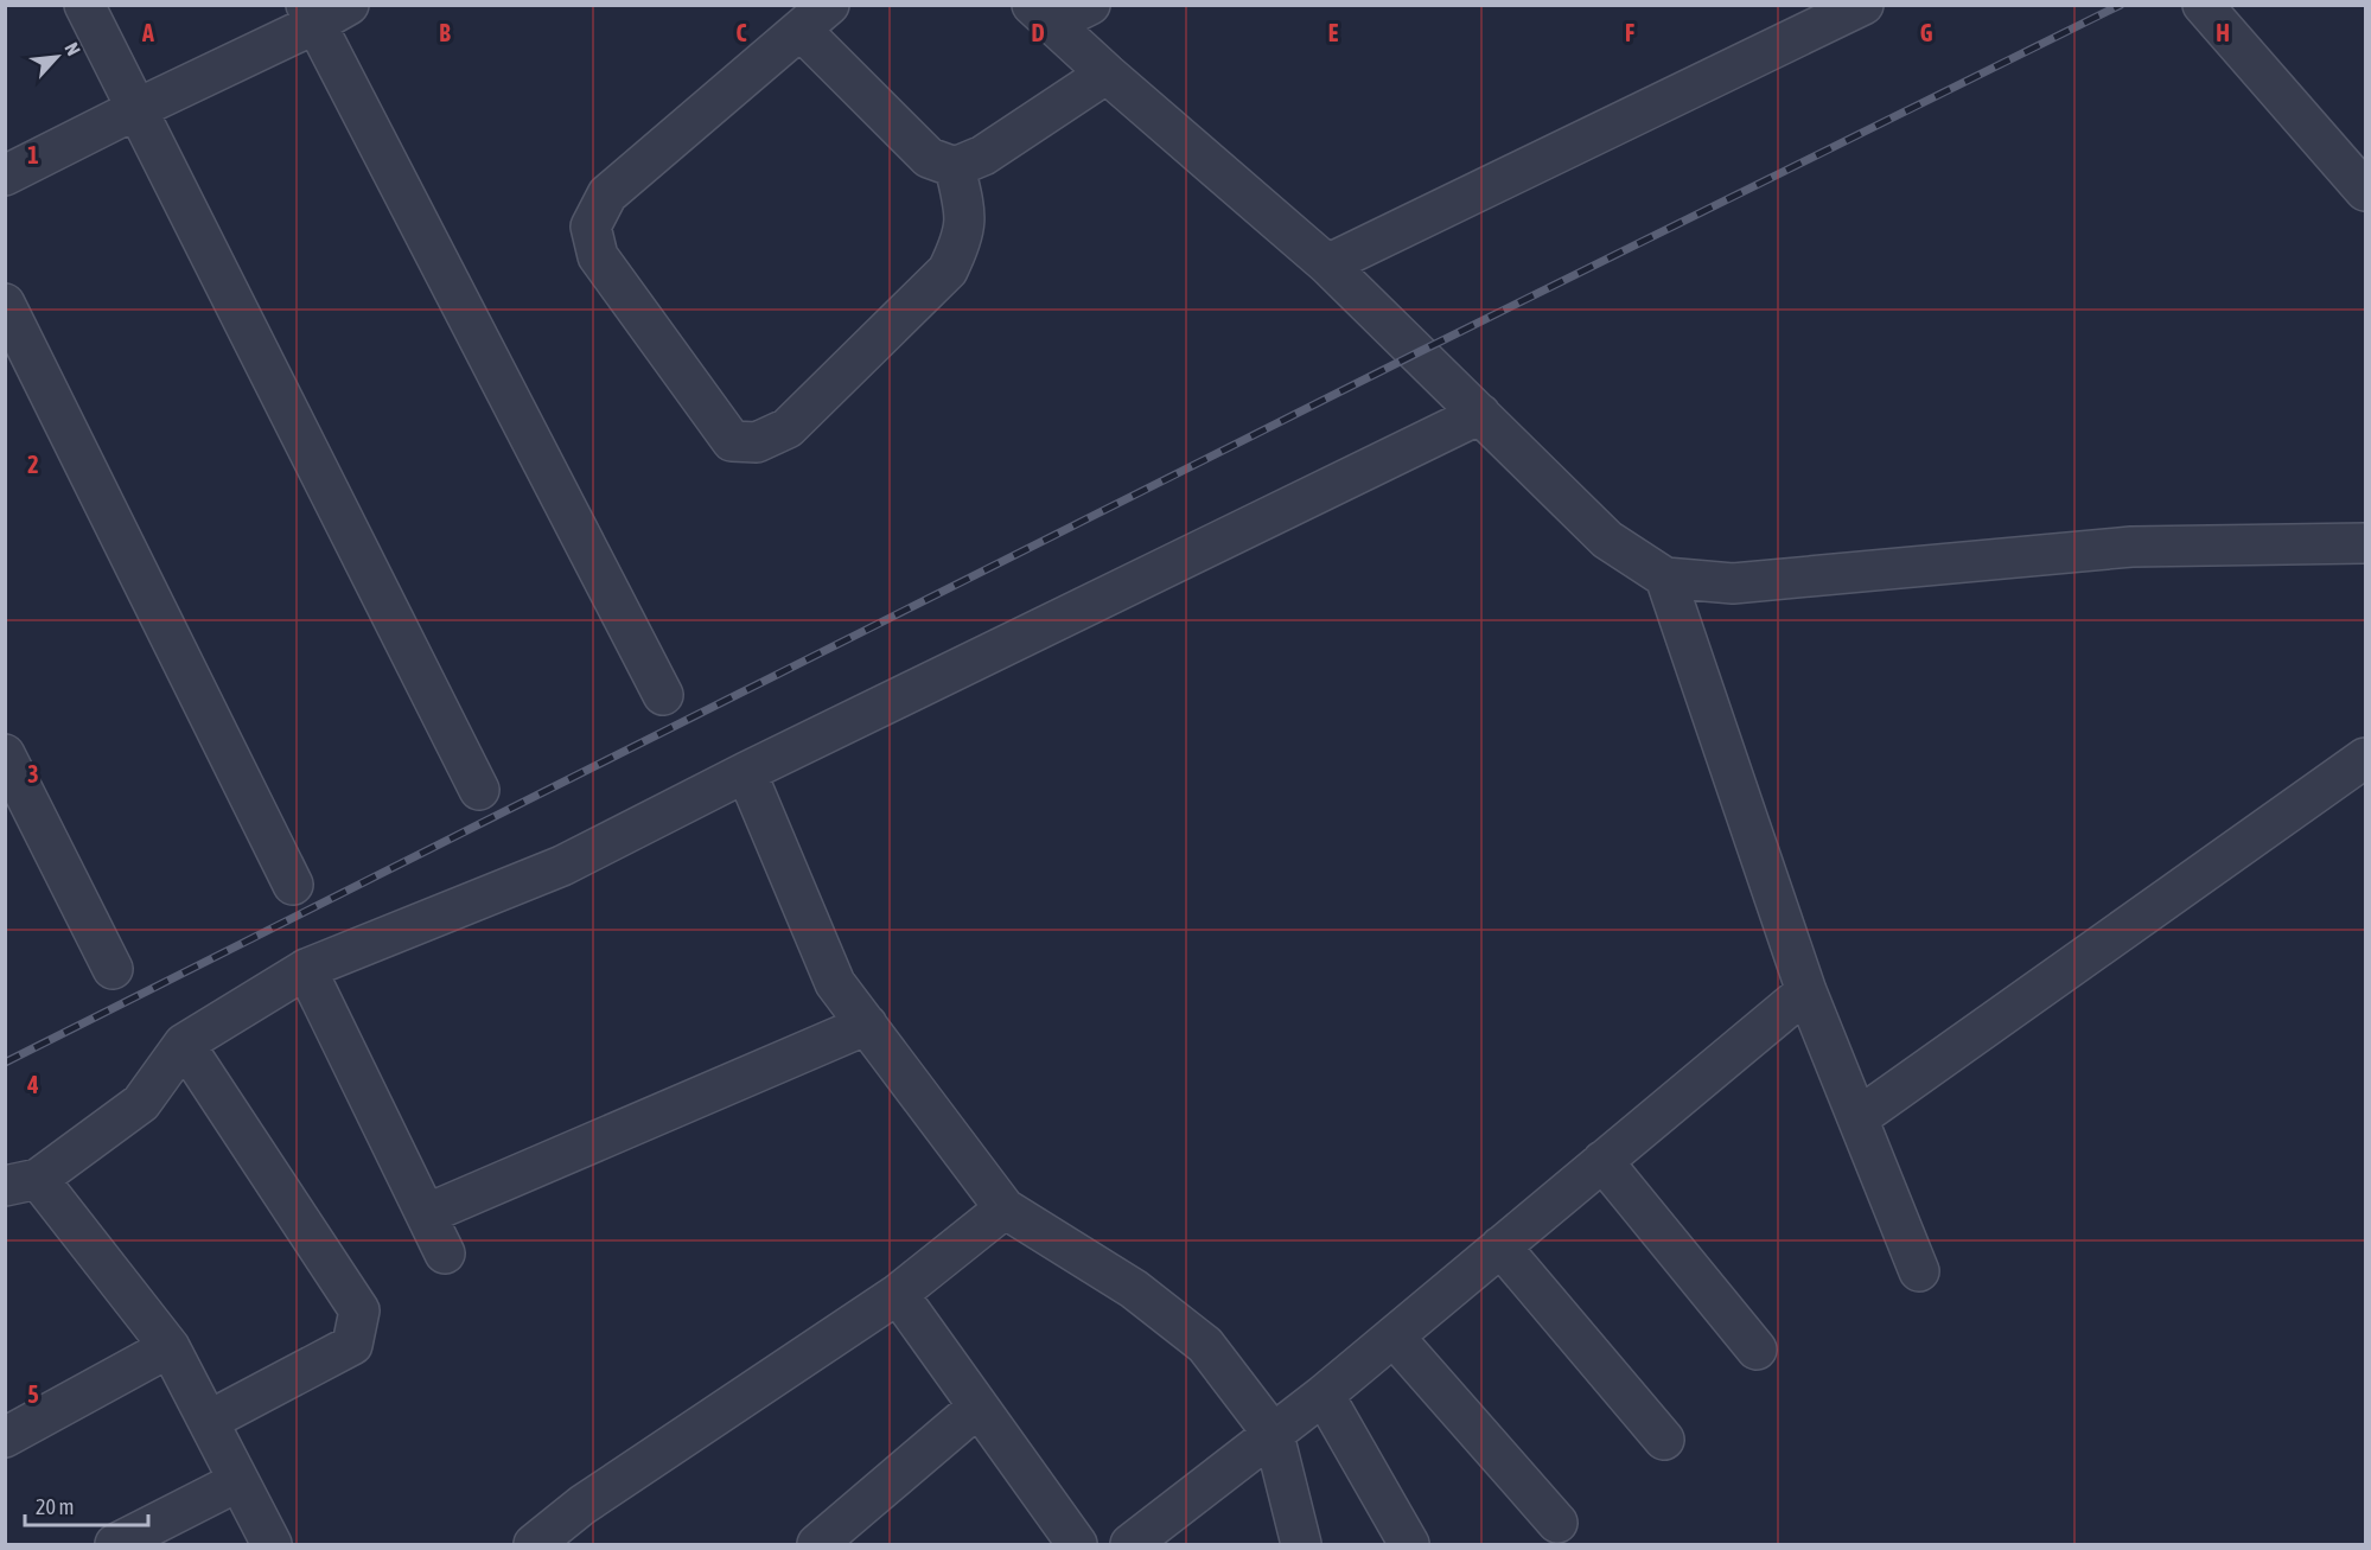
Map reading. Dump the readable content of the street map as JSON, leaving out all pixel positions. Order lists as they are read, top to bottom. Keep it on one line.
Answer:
{"scale_bar":"20 m","north":"top right","grid":{"columns":["A","B","C","D","E","F","G","H"],"rows":["1","2","3","4","5"]}}
